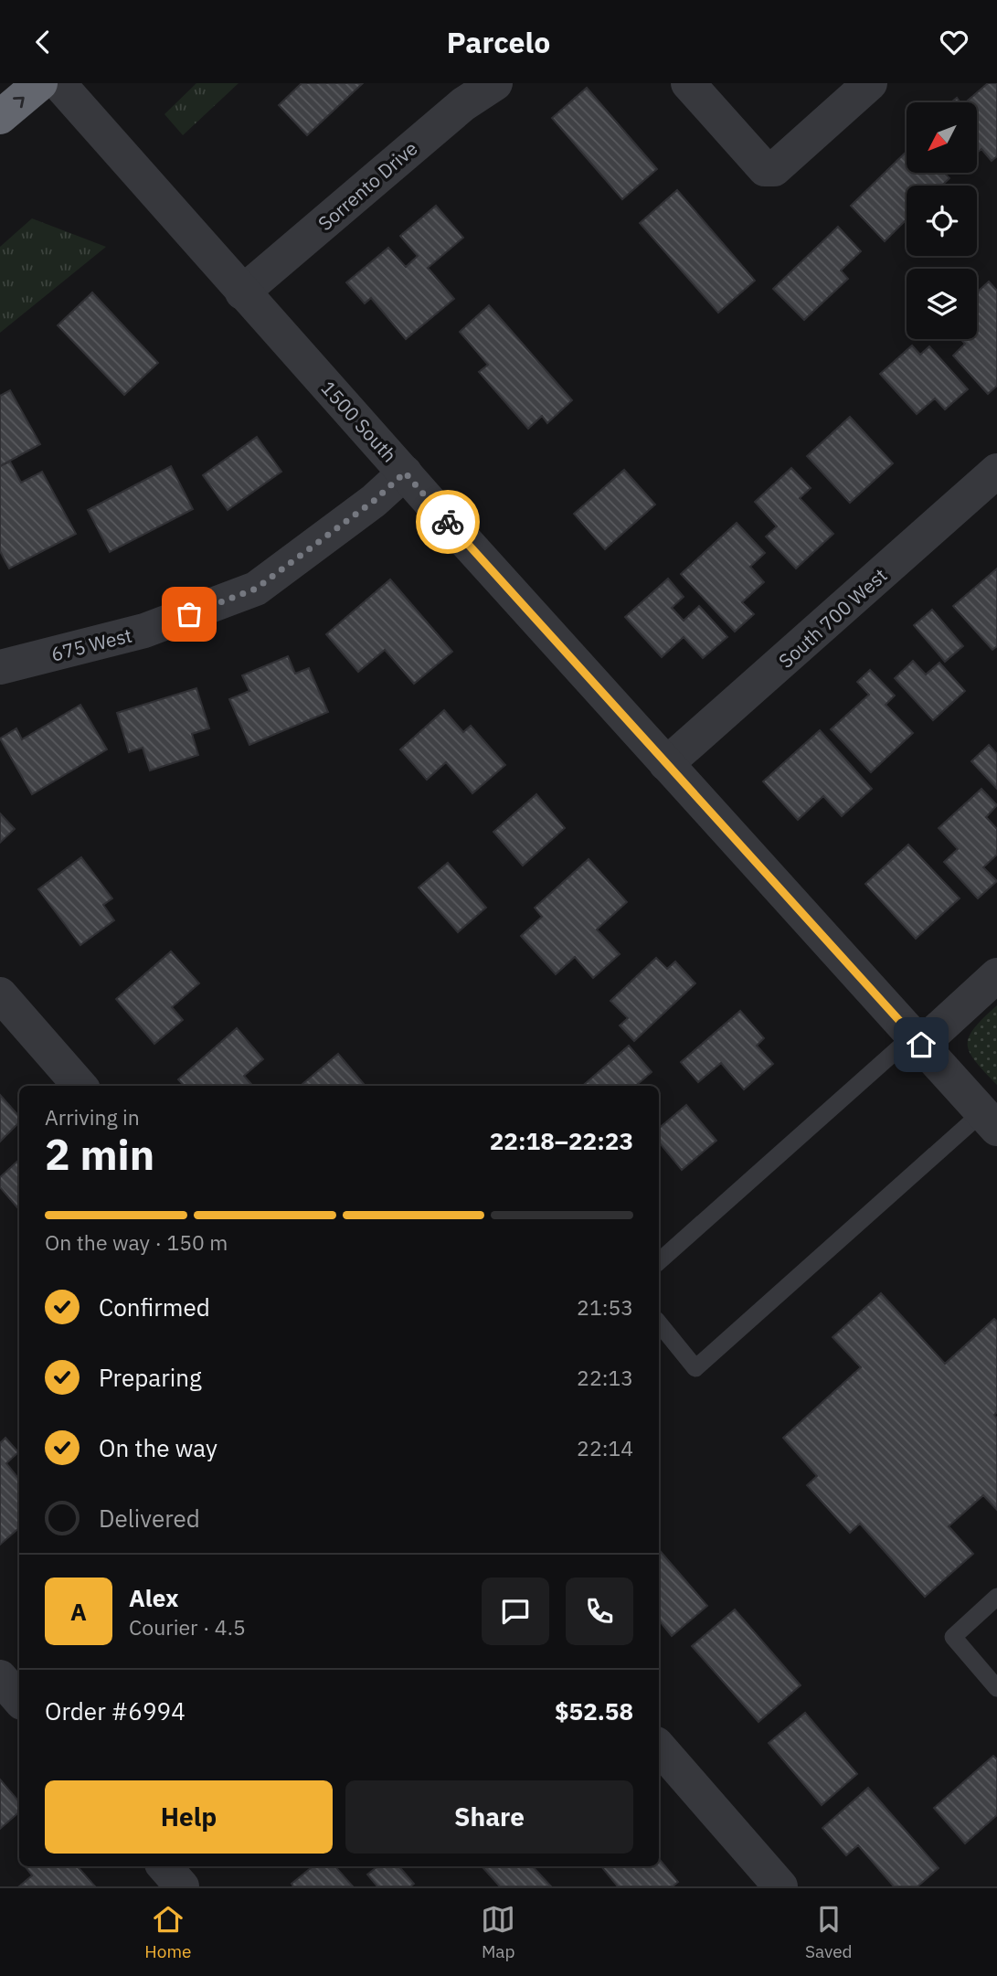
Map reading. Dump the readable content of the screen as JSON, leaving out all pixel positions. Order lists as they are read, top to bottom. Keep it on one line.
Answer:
{"streets":{"street":["Sorrento Drive","1500 South","South 700 West","675 West"]},"crossings":[["Sorrento Drive","1500 South"],["1500 South","South 700 West"],["1500 South","675 West"]],"north":"bottom left","page":{"header":"Parcelo","heading":["2 min","Arriving in","22:18–22:23"],"panel":["Alex","Courier · 4.5","Order #6994","$52.58"],"bar":"On the way · 150 m","list":[["Confirmed","21:53"],["Preparing","22:13"],["On the way","22:14"],"Delivered"],"round":"A","buttons":["Help","Share"],"tabs":["Home","Map","Saved"]}}
